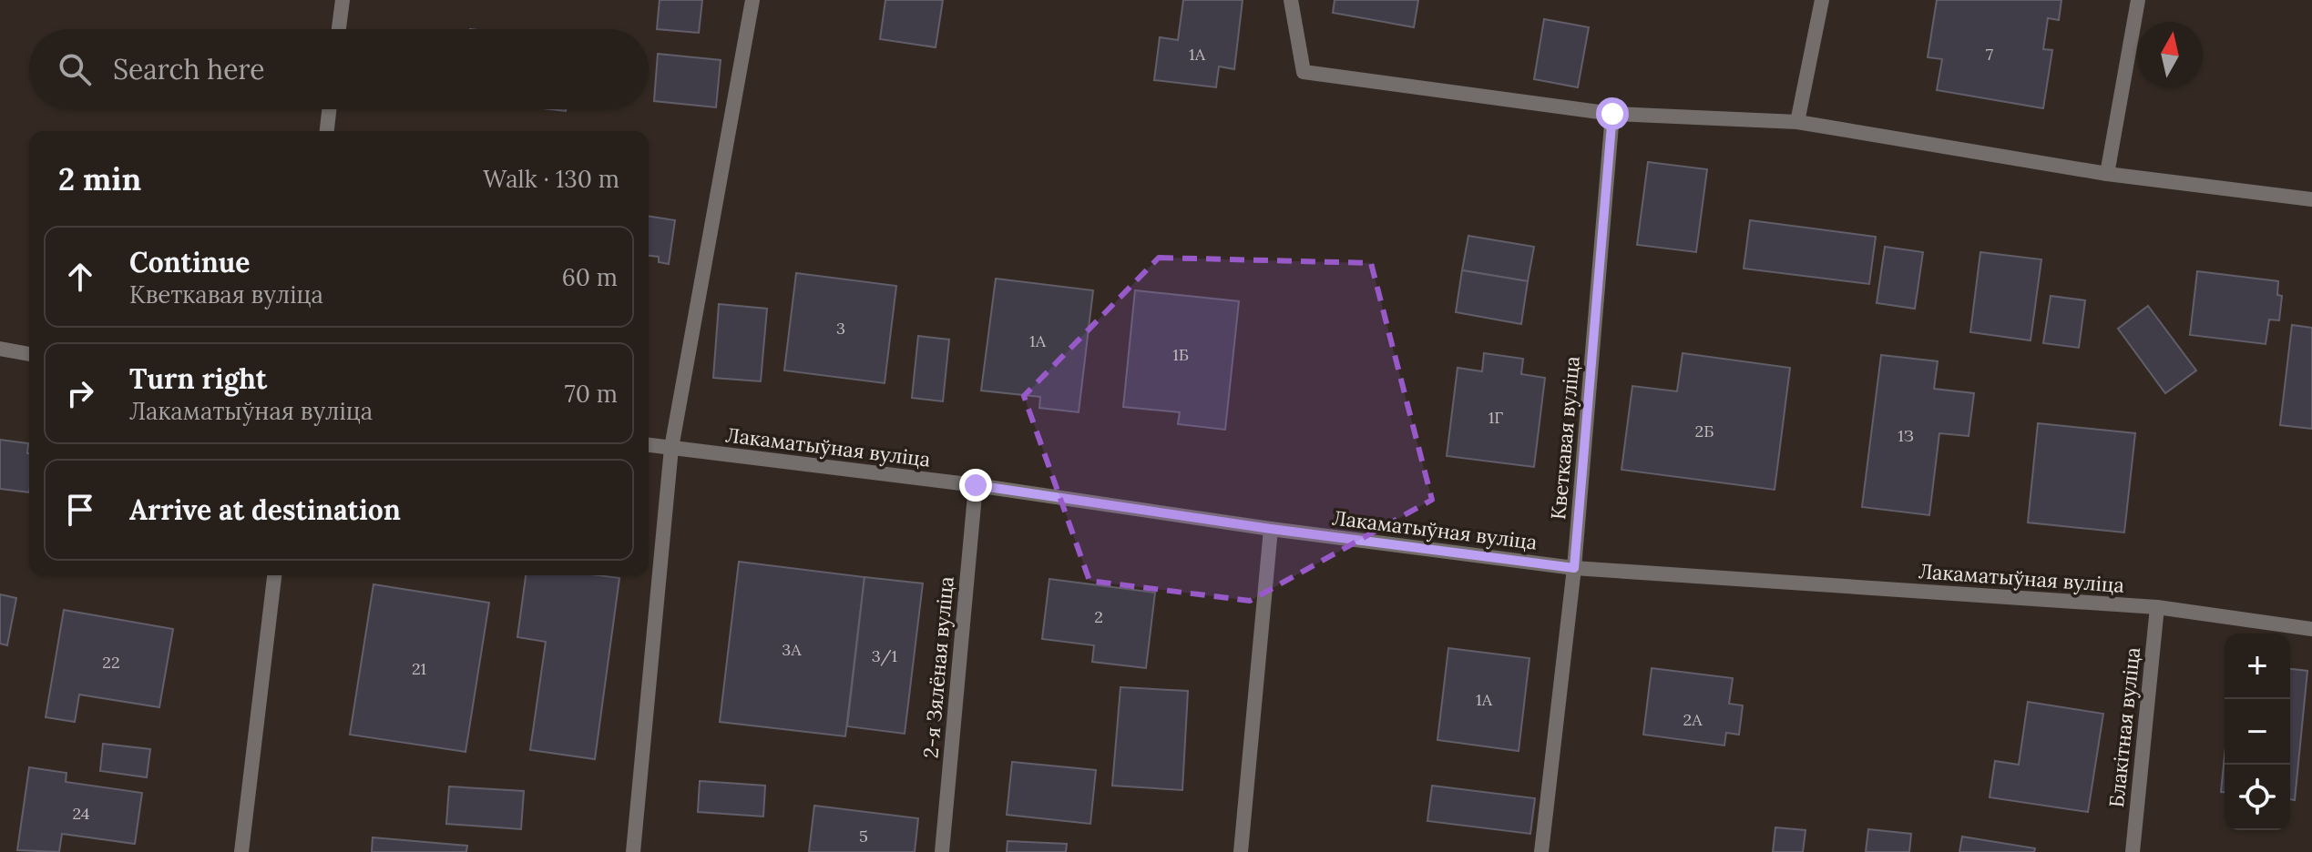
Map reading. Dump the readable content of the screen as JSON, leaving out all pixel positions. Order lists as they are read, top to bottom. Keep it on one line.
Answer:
{"streets":{"street":["Кветкавая вуліца","Лакаматыўная вуліца","2-я Зялёная вуліца","Блакітная вуліца"]},"crossings":[["Кветкавая вуліца","Лакаматыўная вуліца"],["Лакаматыўная вуліца","2-я Зялёная вуліца"],["Лакаматыўная вуліца","Блакітная вуліца"]],"house_numbers":["1А","7","3","1А","1Б","1Г","2Б","1З","2","3А","3/1","22","21","1А","2А","24","5"],"north":"top","page":{"search":"Search here","heading":["2 min","Walk · 130 m"],"list":[["Continue","Кветкавая вуліца","60 m"],["Turn right","Лакаматыўная вуліца","70 m"],"Arrive at destination"],"map_buttons":["+","−"]}}
